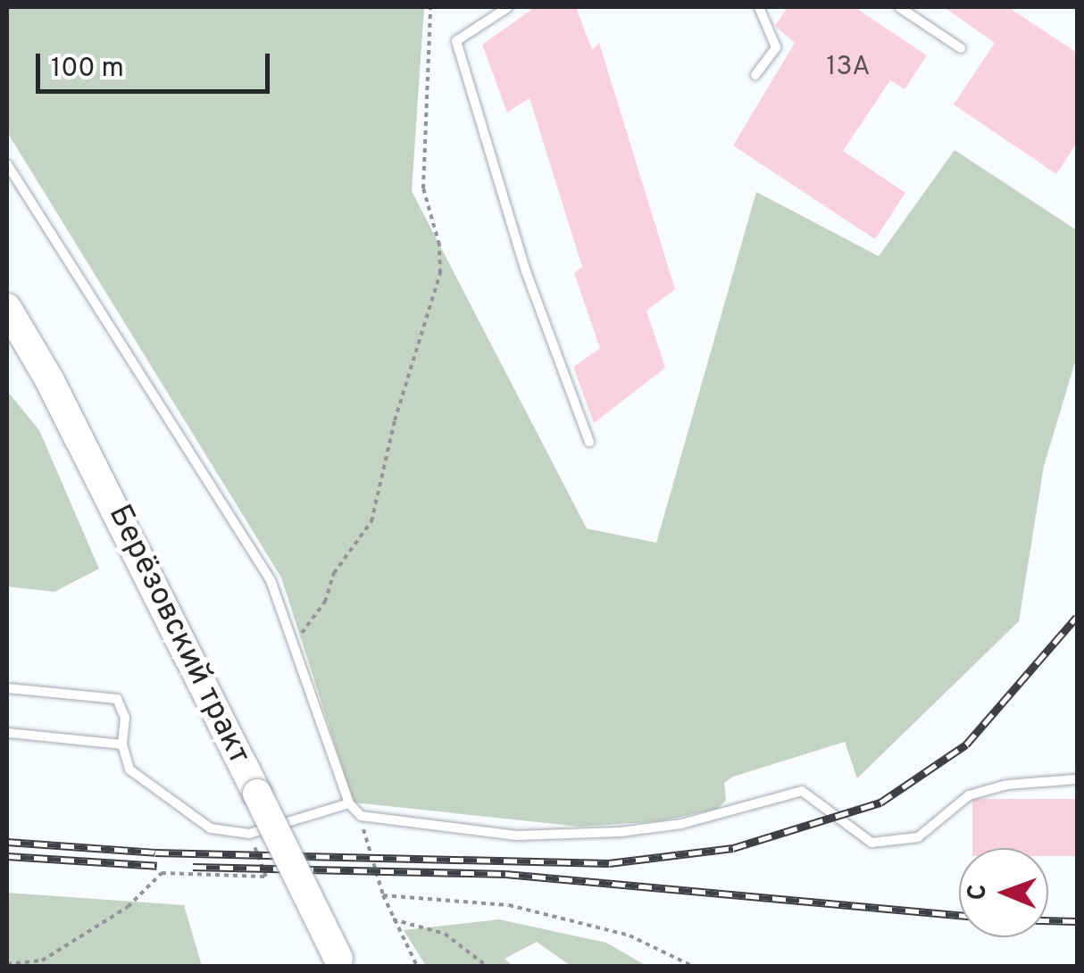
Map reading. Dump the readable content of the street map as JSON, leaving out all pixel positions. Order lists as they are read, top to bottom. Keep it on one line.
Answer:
{"streets":{"main road":["Берёзовский тракт"]},"house_numbers":["13А"],"scale_bar":"100 m","north":"left"}
